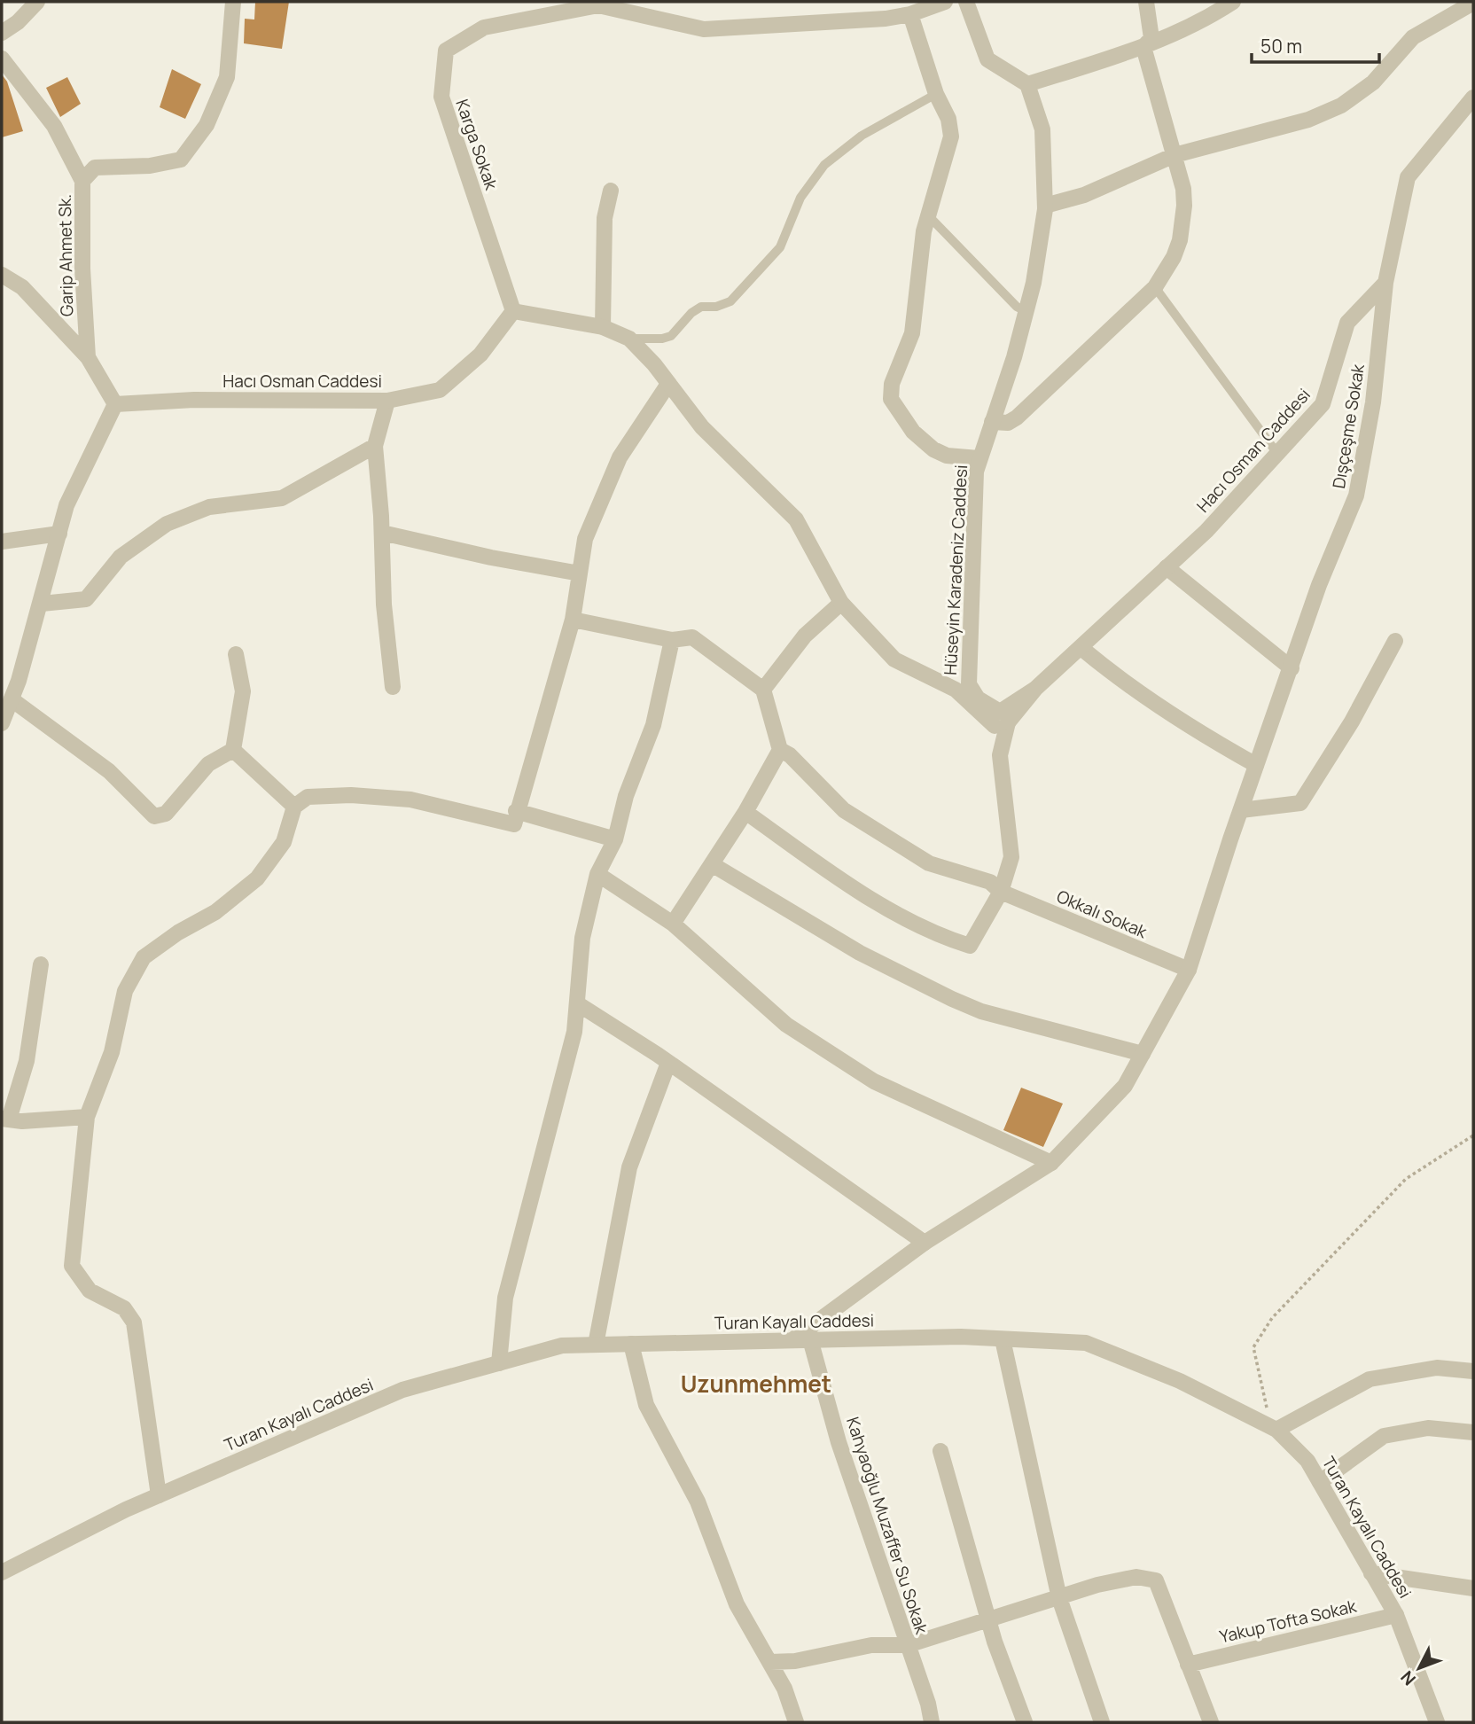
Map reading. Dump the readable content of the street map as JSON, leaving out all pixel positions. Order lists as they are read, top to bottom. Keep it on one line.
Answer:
{"streets":{"street":["Karga Sokak","Garip Ahmet Sk.","Hacı Osman Caddesi","Dışçeşme Sokak","Hüseyin Karadeniz Caddesi","Okkalı Sokak","Turan Kayalı Caddesi","Kahyaoğlu Muzaffer Su Sokak","Yakup Tofta Sokak"]},"crossings":[["Karga Sokak","Hacı Osman Caddesi"],["Hacı Osman Caddesi","Dışçeşme Sokak"],["Hacı Osman Caddesi","Okkalı Sokak"],["Dışçeşme Sokak","Okkalı Sokak"],["Dışçeşme Sokak","Turan Kayalı Caddesi"],["Dışçeşme Sokak","Kahyaoğlu Muzaffer Su Sokak"],["Turan Kayalı Caddesi","Kahyaoğlu Muzaffer Su Sokak"],["Turan Kayalı Caddesi","Yakup Tofta Sokak"]],"districts":["Uzunmehmet"],"scale_bar":"50 m","north":"bottom left"}
